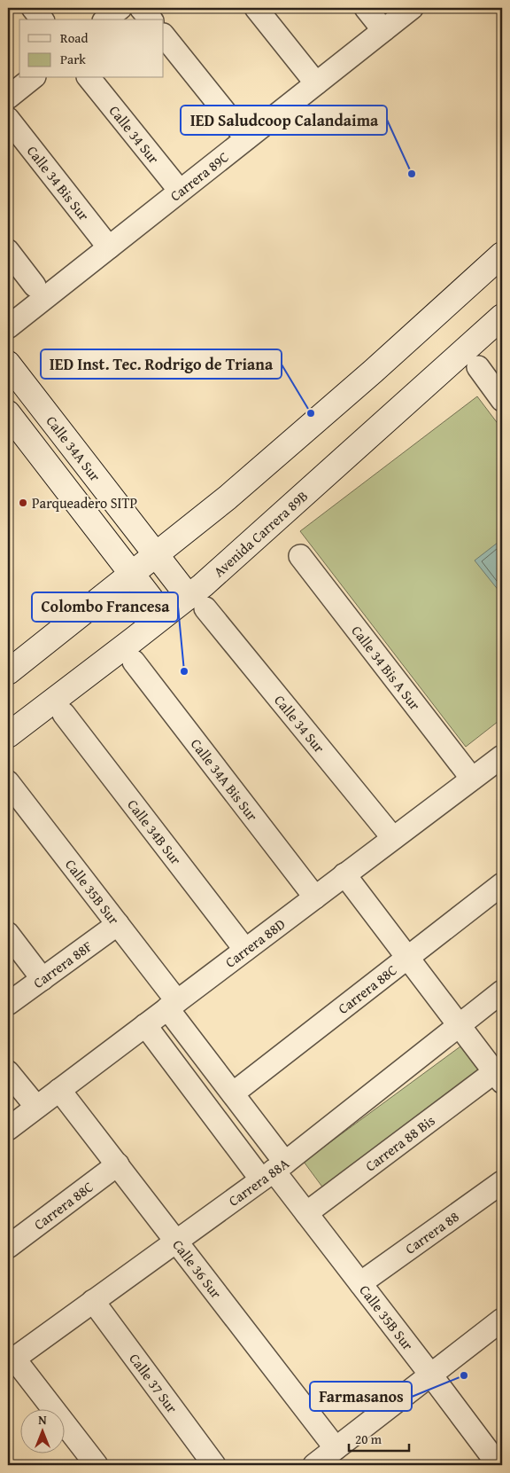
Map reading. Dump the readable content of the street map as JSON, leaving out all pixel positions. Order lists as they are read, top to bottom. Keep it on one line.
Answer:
{"streets":{"main road":["Calle 34A Sur","Avenida Carrera 89B"],"street":["Calle 34 Sur","Carrera 89C","Calle 34 Bis Sur","Calle 34 Bis A Sur","Calle 34A Bis Sur","Calle 34B Sur","Calle 35B Sur","Carrera 88D","Carrera 88F","Carrera 88C","Carrera 88 Bis","Carrera 88A","Carrera 88","Calle 36 Sur","Calle 37 Sur"]},"crossings":[["Calle 34 Sur","Carrera 89C"],["Calle 34 Sur","Calle 34A Sur"],["Calle 34 Sur","Avenida Carrera 89B"],["Calle 34 Sur","Carrera 88D"],["Carrera 89C","Calle 34 Bis Sur"],["Calle 34A Sur","Avenida Carrera 89B"],["Calle 34 Bis A Sur","Carrera 88D"],["Calle 34A Bis Sur","Carrera 88D"],["Calle 34B Sur","Carrera 88D"],["Calle 35B Sur","Carrera 88D"],["Calle 35B Sur","Carrera 88F"],["Calle 35B Sur","Carrera 88C"],["Calle 35B Sur","Carrera 88 Bis"],["Calle 35B Sur","Carrera 88A"],["Calle 35B Sur","Carrera 88"],["Carrera 88D","Calle 36 Sur"],["Carrera 88C","Calle 36 Sur"],["Carrera 88A","Calle 36 Sur"],["Carrera 88A","Calle 37 Sur"]],"places":["IED Saludcoop Calandaima","IED Inst. Tec. Rodrigo de Triana","Parqueadero SITP","Colombo Francesa","Farmasanos"],"legend":["Road","Park"],"scale_bar":"20 m","north":"top"}
